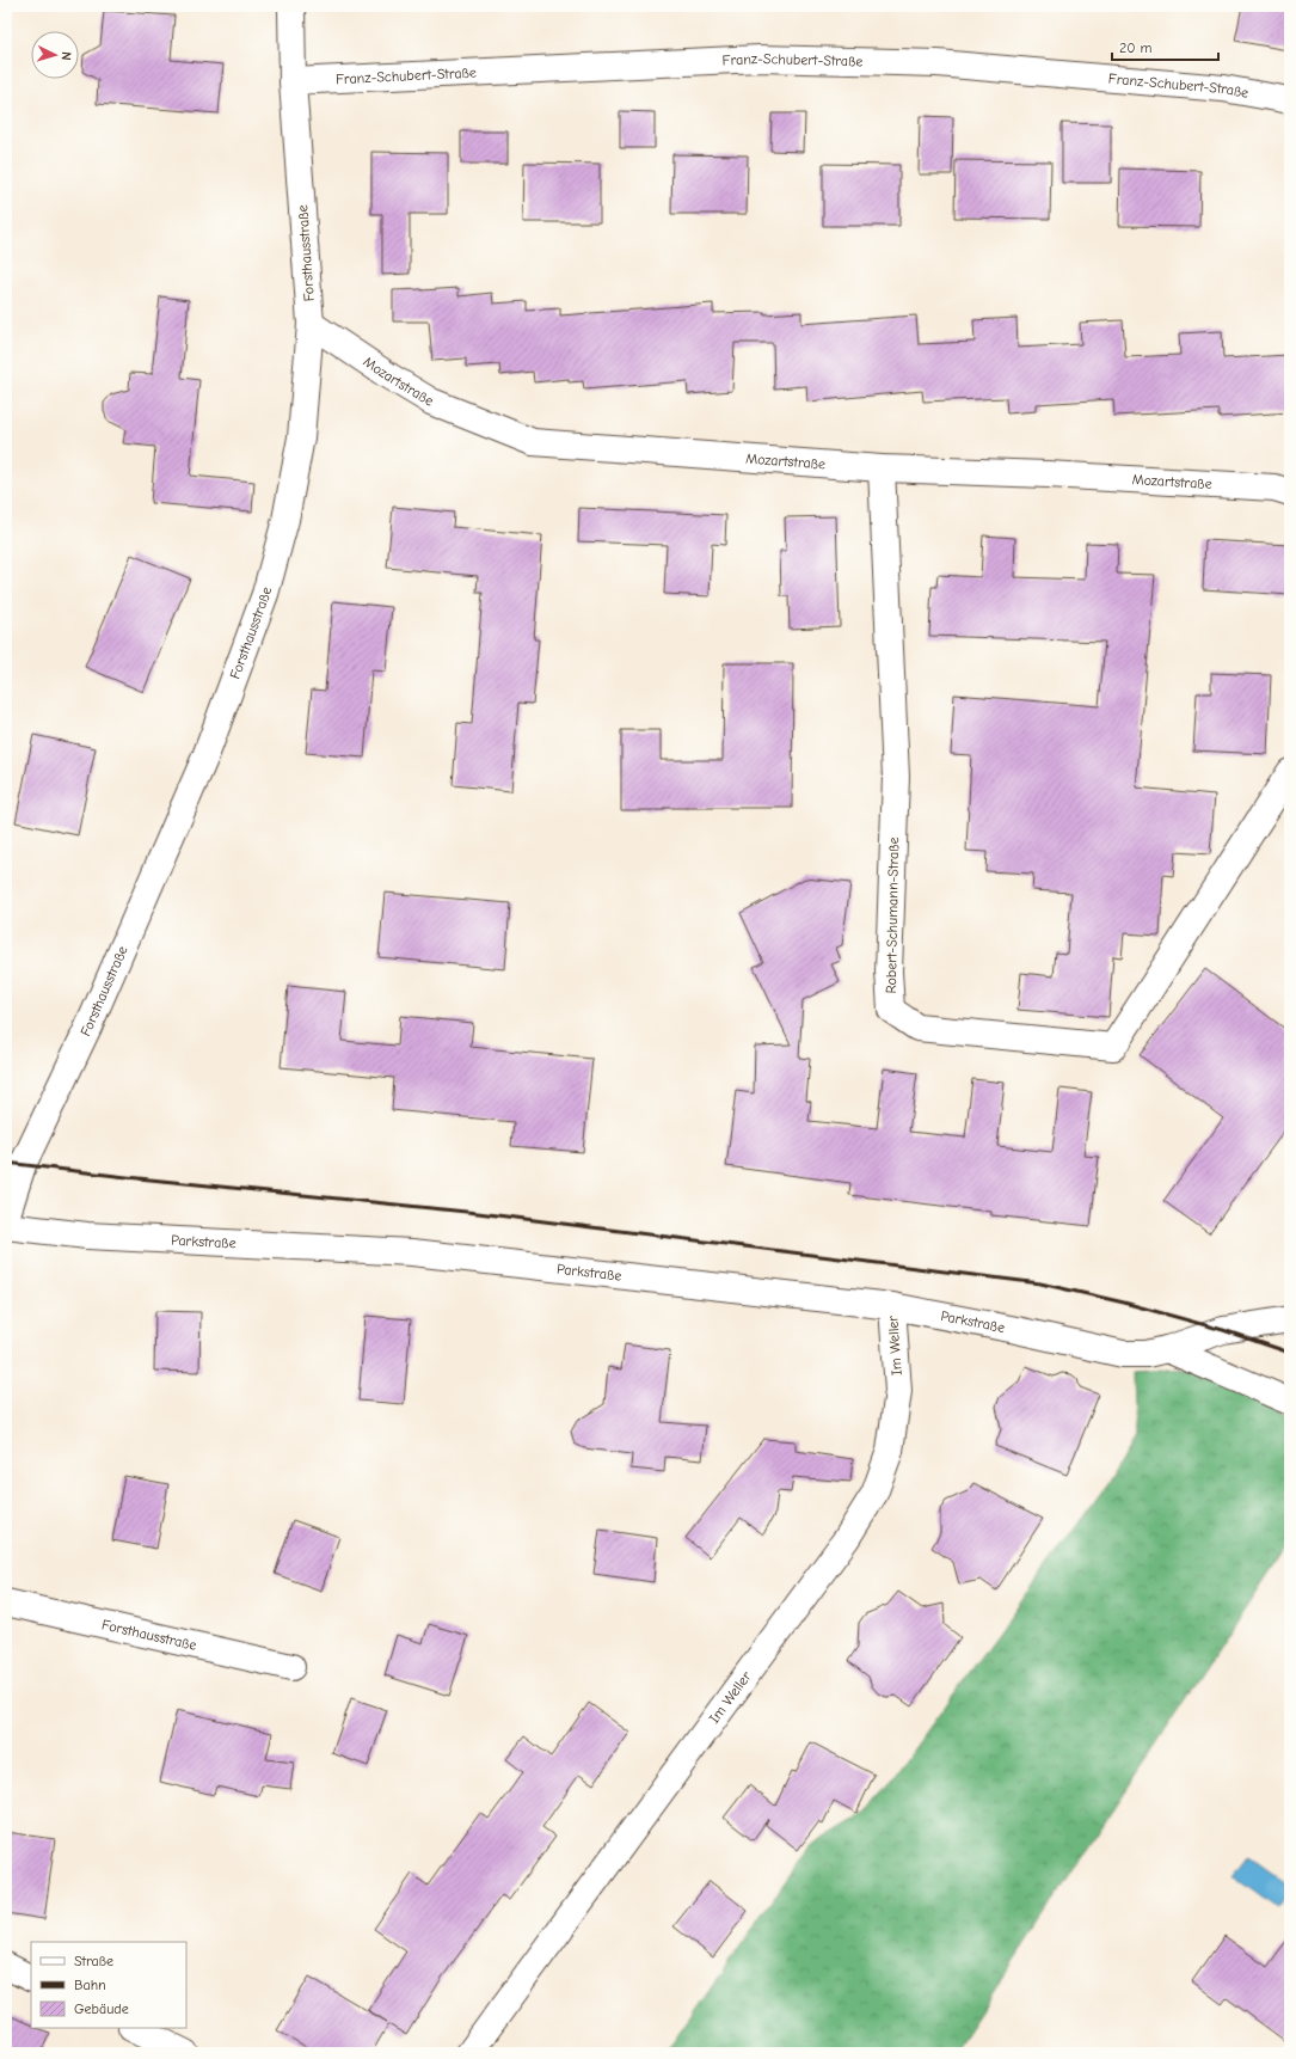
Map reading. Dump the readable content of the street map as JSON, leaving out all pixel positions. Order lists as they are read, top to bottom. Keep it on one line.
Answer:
{"streets":{"street":["Franz-Schubert-Straße","Forsthausstraße","Mozartstraße","Robert-Schumann-Straße","Parkstraße","Im Weller"]},"crossings":[["Franz-Schubert-Straße","Forsthausstraße"],["Forsthausstraße","Mozartstraße"],["Mozartstraße","Robert-Schumann-Straße"],["Parkstraße","Im Weller"]],"legend":["Straße","Bahn","Gebäude"],"scale_bar":"20 m","north":"right"}
